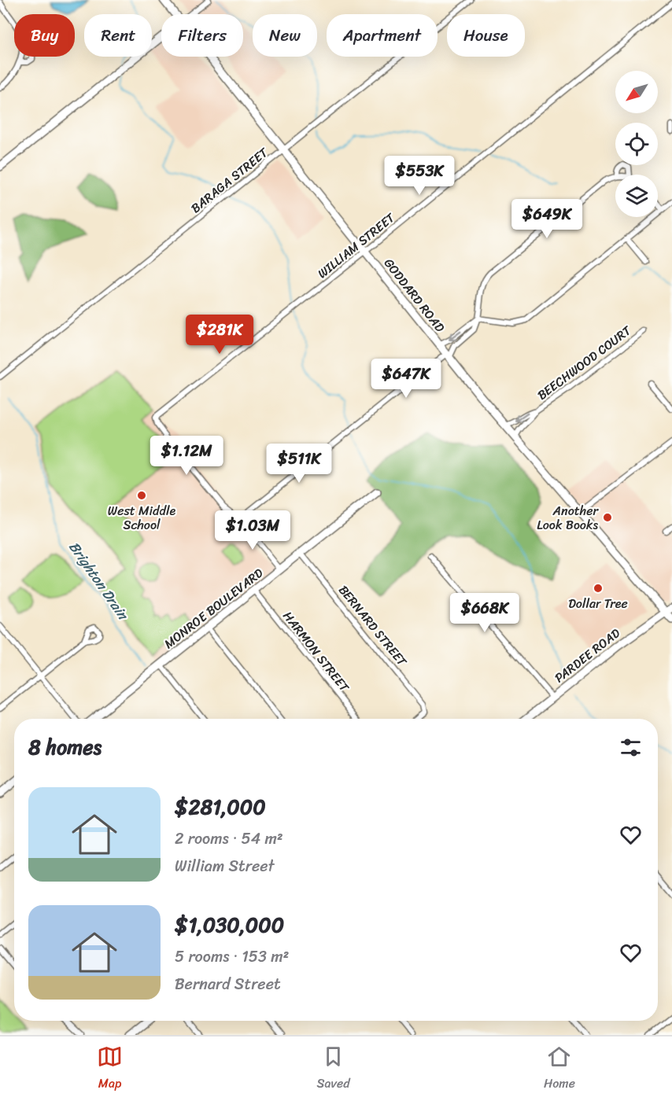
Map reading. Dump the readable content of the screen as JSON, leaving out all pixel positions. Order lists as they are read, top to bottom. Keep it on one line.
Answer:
{"streets":{"main road":["GODDARD ROAD","MONROE BOULEVARD","PARDEE ROAD"],"street":["BARAGA STREET","WILLIAM STREET","BEECHWOOD COURT","BERNARD STREET","HARMON STREET"]},"crossings":[["BARAGA STREET","GODDARD ROAD"],["WILLIAM STREET","GODDARD ROAD"],["GODDARD ROAD","BEECHWOOD COURT"],["GODDARD ROAD","PARDEE ROAD"],["MONROE BOULEVARD","BERNARD STREET"],["MONROE BOULEVARD","HARMON STREET"]],"water":["Brighton Drain"],"places":["West Middle School","Another Look Books","Dollar Tree"],"north":"bottom left","page":{"chip":["Buy","Rent","Filters","New","Apartment","House"],"price":["$553K","$649K","$281K","$647K","$1.12M","$511K","$1.03M","$668K"],"heading":"8 homes","list":[{"name":"$281,000","note":"2 rooms · 54 m² · William Street"},{"name":"$1,030,000","note":"5 rooms · 153 m² · Bernard Street"}],"tabs":["Map","Saved","Home"]}}
